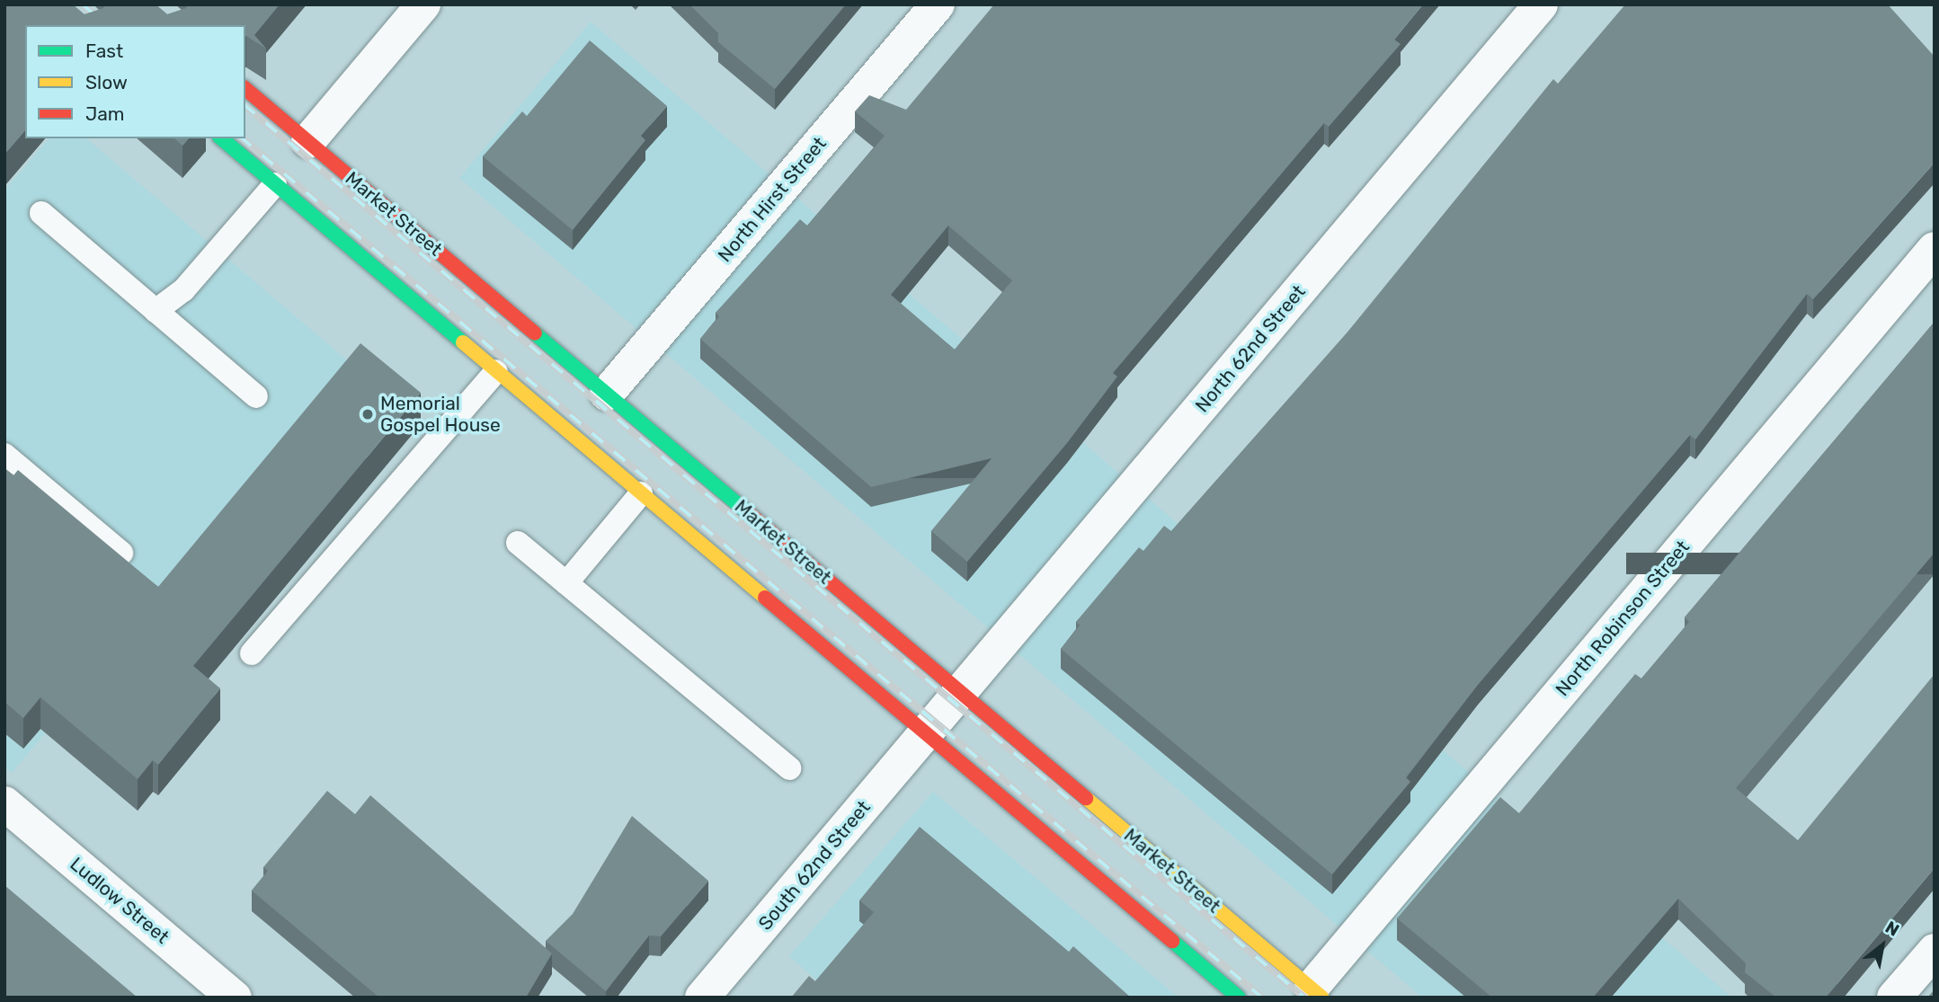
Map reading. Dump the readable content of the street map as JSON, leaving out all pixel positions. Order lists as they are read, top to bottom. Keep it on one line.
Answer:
{"streets":{"main road":["Market Street"],"street":["North Hirst Street","North 62nd Street","North Robinson Street","South 62nd Street","Ludlow Street"]},"crossings":[["North Hirst Street","Market Street"],["Market Street","North 62nd Street"],["Market Street","North Robinson Street"],["North 62nd Street","South 62nd Street"]],"places":["Memorial Gospel House"],"legend":["Fast","Slow","Jam"],"north":"top right"}
